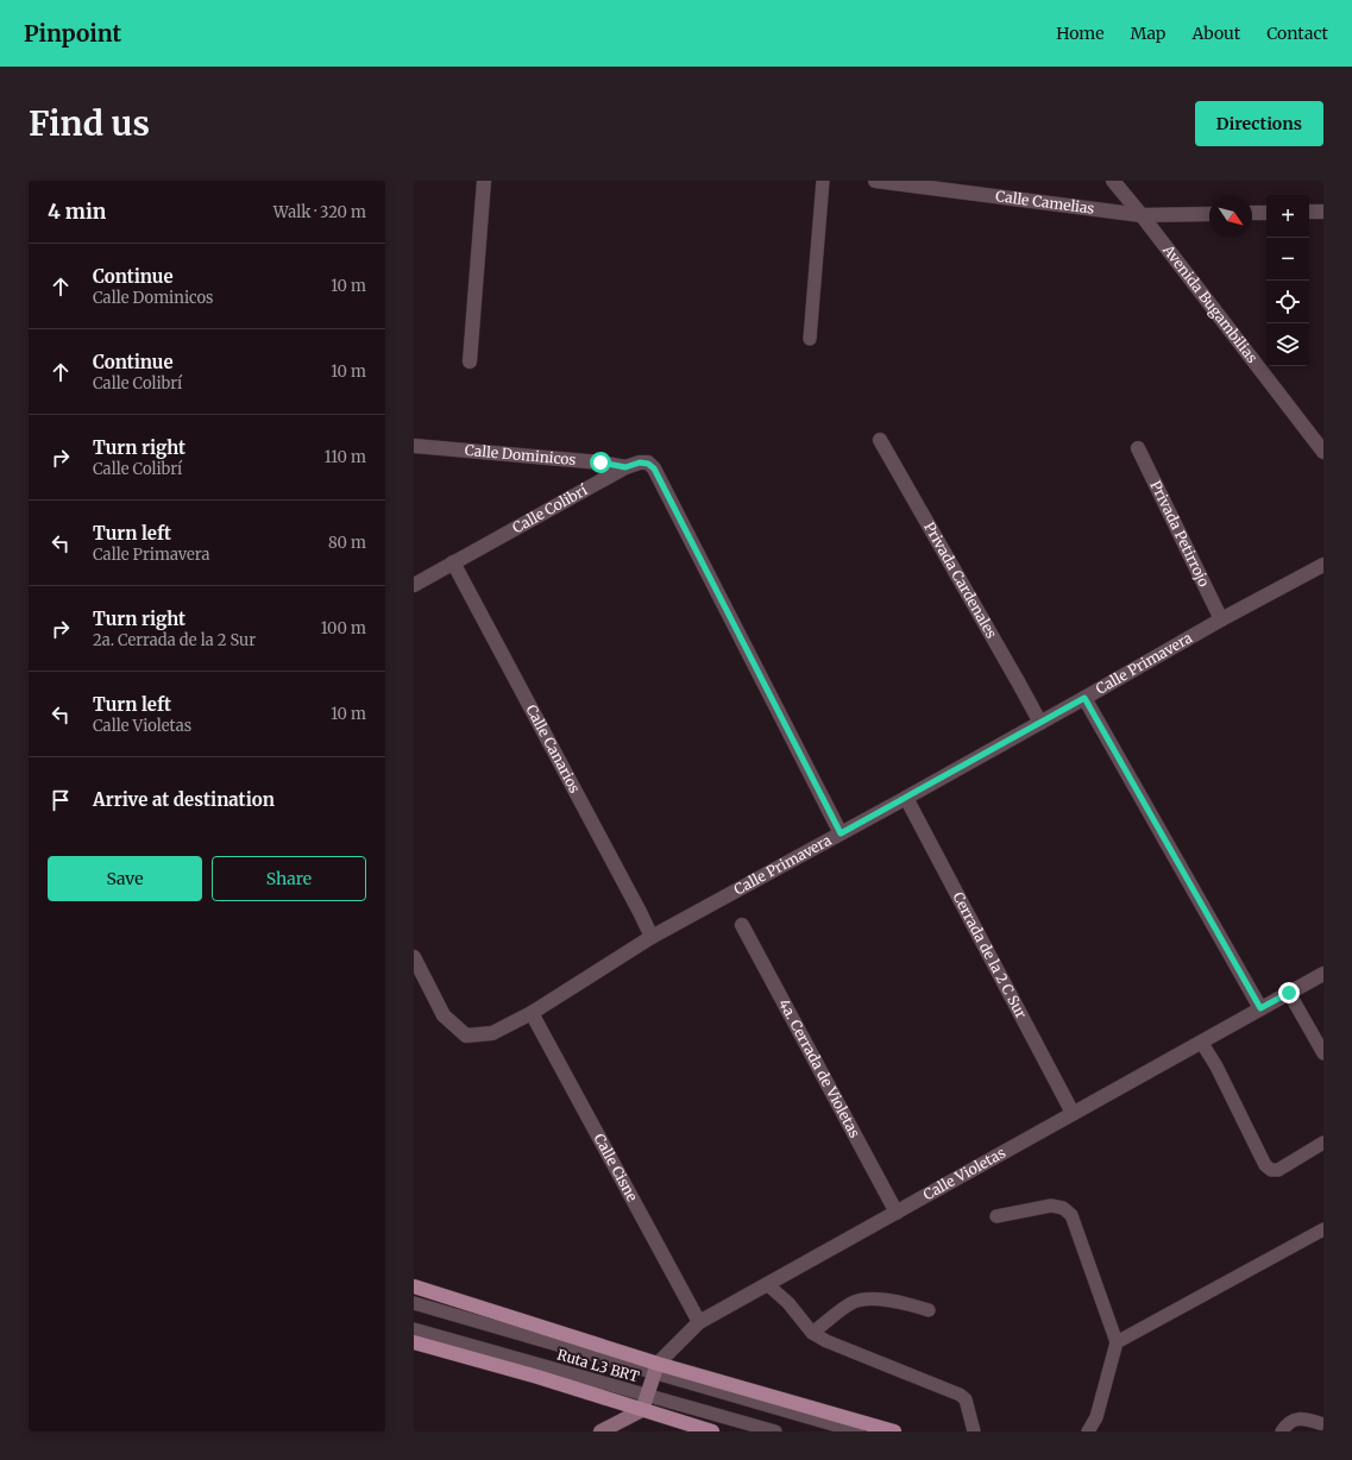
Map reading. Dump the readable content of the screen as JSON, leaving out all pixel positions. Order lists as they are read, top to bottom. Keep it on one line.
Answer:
{"streets":{"street":["Calle Camelias","Avenida Bugambilias","Calle Dominicos","Calle Colibrí","Privada Petirrojo","Privada Cardenales","Calle Primavera","Calle Canarios","Cerrada de la 2 C Sur","4a. Cerrada de Violetas","Calle Cisne","Calle Violetas"],"lane":["Ruta L3 BRT"]},"crossings":[["Calle Camelias","Avenida Bugambilias"],["Calle Dominicos","Calle Colibrí"],["Calle Colibrí","Calle Primavera"],["Calle Colibrí","Calle Canarios"],["Privada Petirrojo","Calle Primavera"],["Privada Cardenales","Calle Primavera"],["Calle Primavera","Calle Canarios"],["Calle Primavera","Cerrada de la 2 C Sur"],["Calle Primavera","Calle Cisne"],["Cerrada de la 2 C Sur","Calle Violetas"],["4a. Cerrada de Violetas","Calle Violetas"],["Calle Cisne","Calle Violetas"],["Calle Violetas","Ruta L3 BRT"]],"north":"bottom right","page":{"header":"Pinpoint","nav":["Home","Map","About","Contact"],"buttons":["Directions",["Save","Share"]],"title":"Find us","heading":["4 min","Walk · 320 m"],"map_buttons":["+","−"],"list":[["Continue","Calle Dominicos","10 m"],["Continue","Calle Colibrí","10 m"],["Turn right","Calle Colibrí","110 m"],["Turn left","Calle Primavera","80 m"],["Turn right","2a. Cerrada de la 2 Sur","100 m"],["Turn left","Calle Violetas","10 m"],"Arrive at destination"]}}
